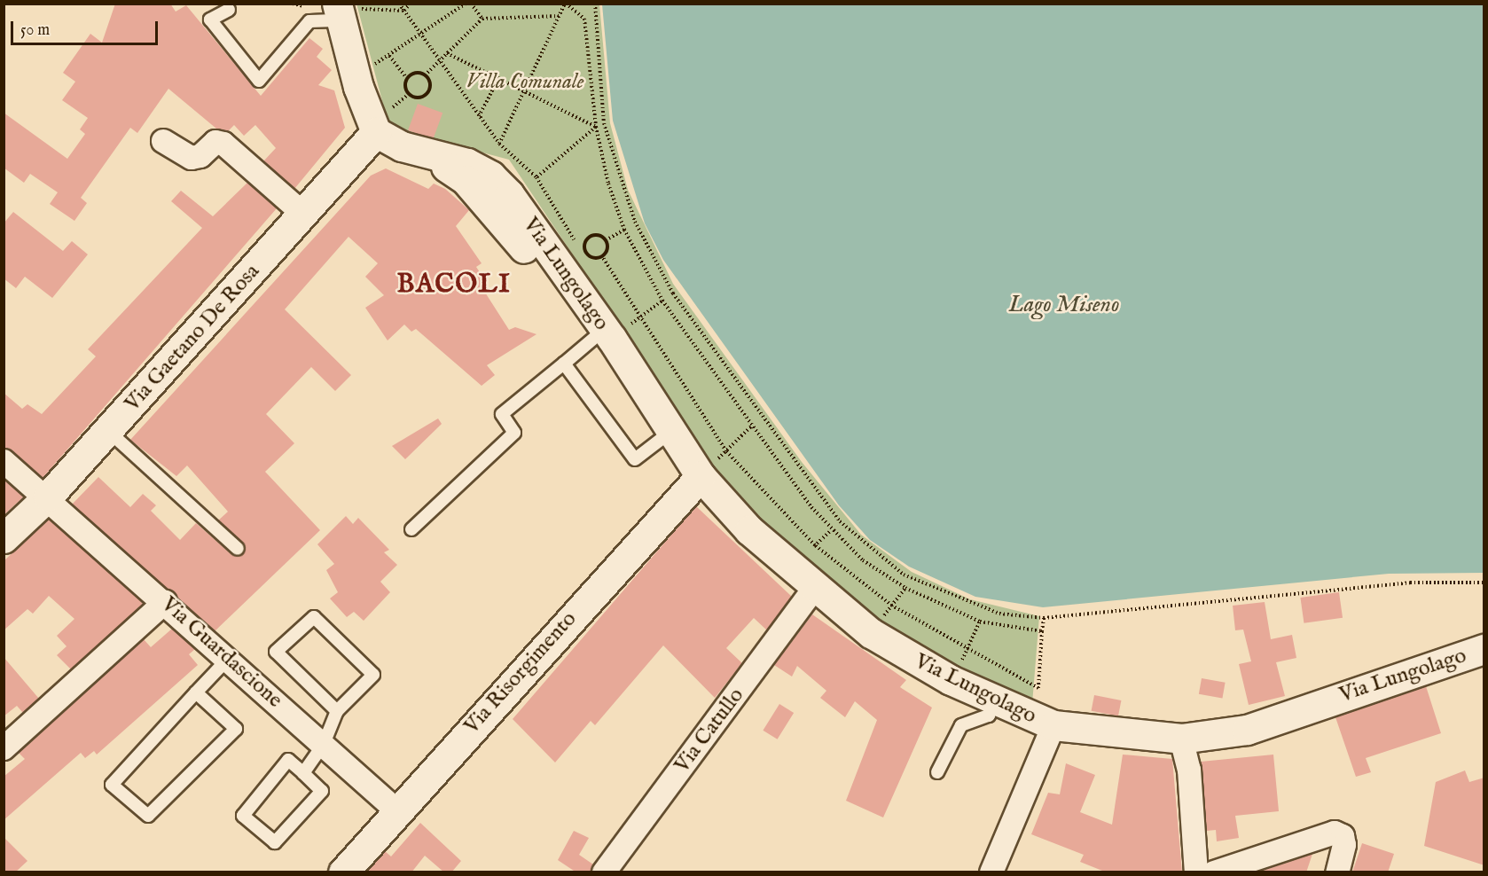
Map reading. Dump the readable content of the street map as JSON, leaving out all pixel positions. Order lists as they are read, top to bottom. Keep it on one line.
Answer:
{"streets":{"main road":["Via Lungolago","Via Gaetano De Rosa","Via Risorgimento"],"street":["Via Guardascione","Via Catullo"]},"crossings":[["Via Lungolago","Via Gaetano De Rosa"],["Via Lungolago","Via Risorgimento"],["Via Lungolago","Via Catullo"],["Via Gaetano De Rosa","Via Guardascione"],["Via Guardascione","Via Risorgimento"]],"districts":["BACOLI"],"water":["Lago Miseno"],"parks":["Villa Comunale"],"scale_bar":"50 m"}
